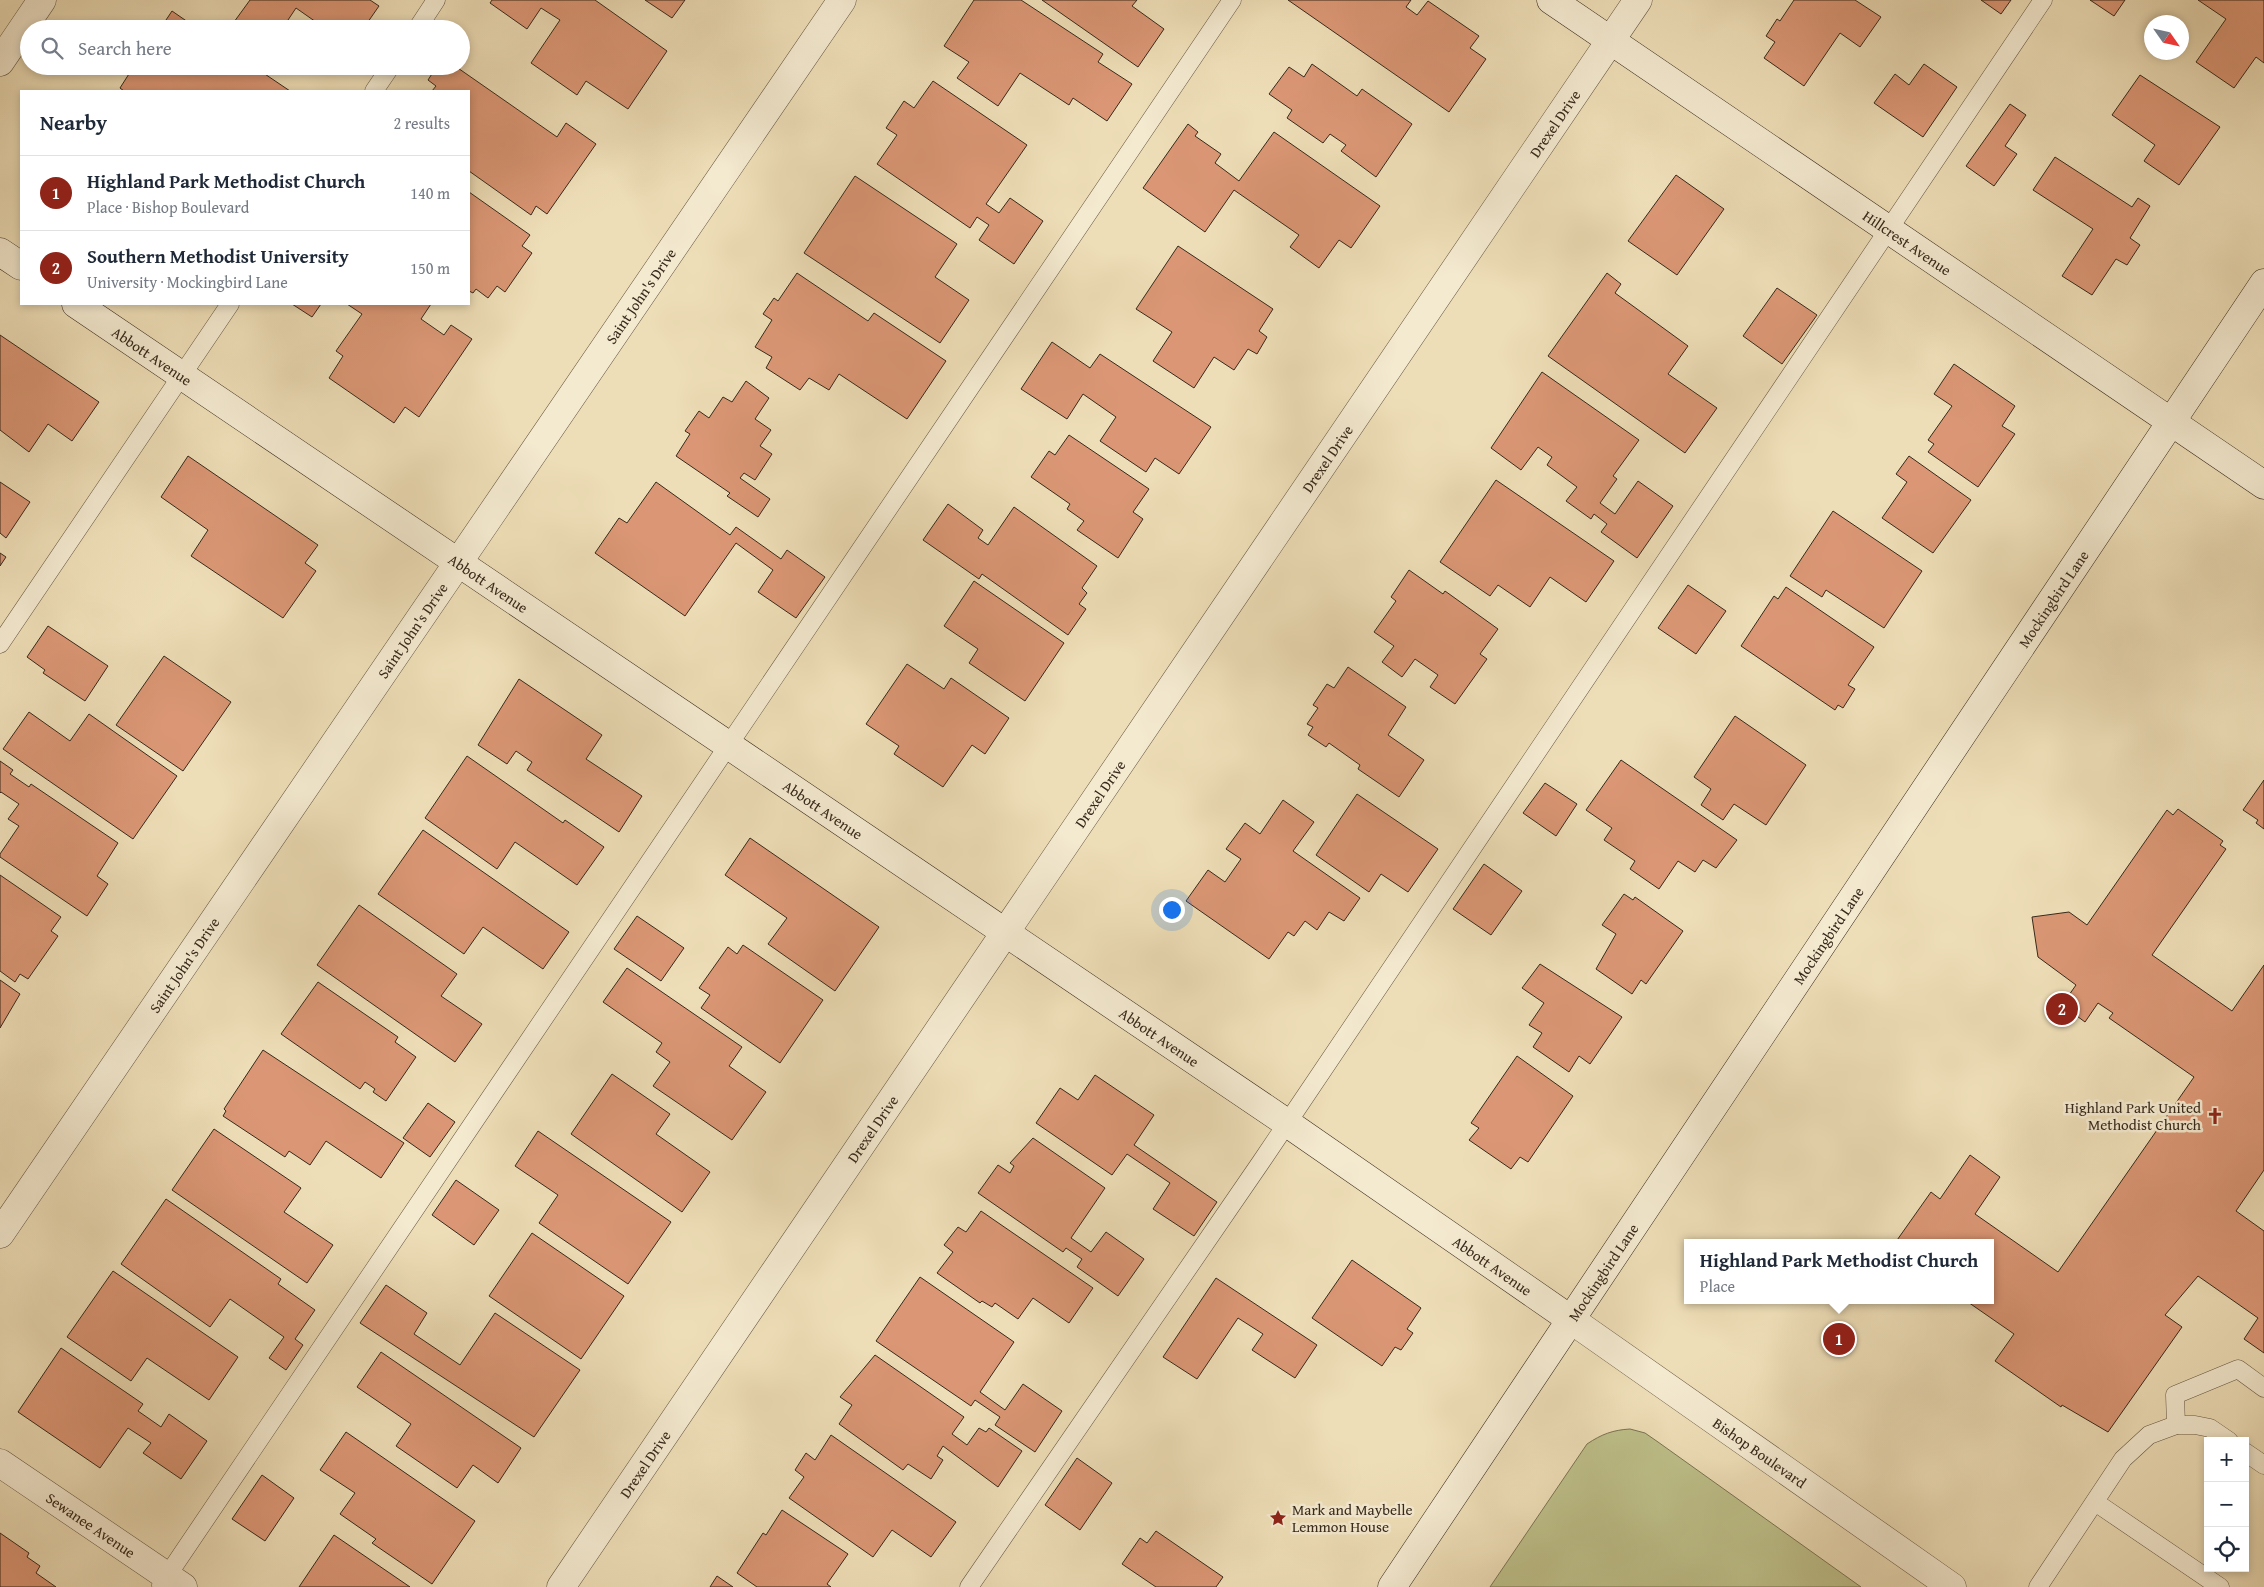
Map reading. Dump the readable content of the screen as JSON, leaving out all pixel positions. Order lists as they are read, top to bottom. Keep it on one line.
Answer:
{"streets":{"street":["Drexel Drive","Hillcrest Avenue","Saint John's Drive","Abbott Avenue","Mockingbird Lane","Bishop Boulevard","Sewanee Avenue"]},"crossings":[["Drexel Drive","Hillcrest Avenue"],["Drexel Drive","Abbott Avenue"],["Hillcrest Avenue","Mockingbird Lane"],["Saint John's Drive","Abbott Avenue"],["Abbott Avenue","Mockingbird Lane"],["Abbott Avenue","Bishop Boulevard"],["Mockingbird Lane","Bishop Boulevard"]],"places":{"church":["Highland Park United Methodist Church"],"place":["Mark and Maybelle Lemmon House"]},"north":"bottom right","page":{"search":"Search here","heading":["Nearby","2 results"],"list":[{"mark":"1","name":"Highland Park Methodist Church","note":"Place · Bishop Boulevard","value":"140 m"},{"mark":"2","name":"Southern Methodist University","note":"University · Mockingbird Lane","value":"150 m"}],"pins":["2","1"],"popup":["Highland Park Methodist Church","Place"],"map_buttons":["+","−"]}}
